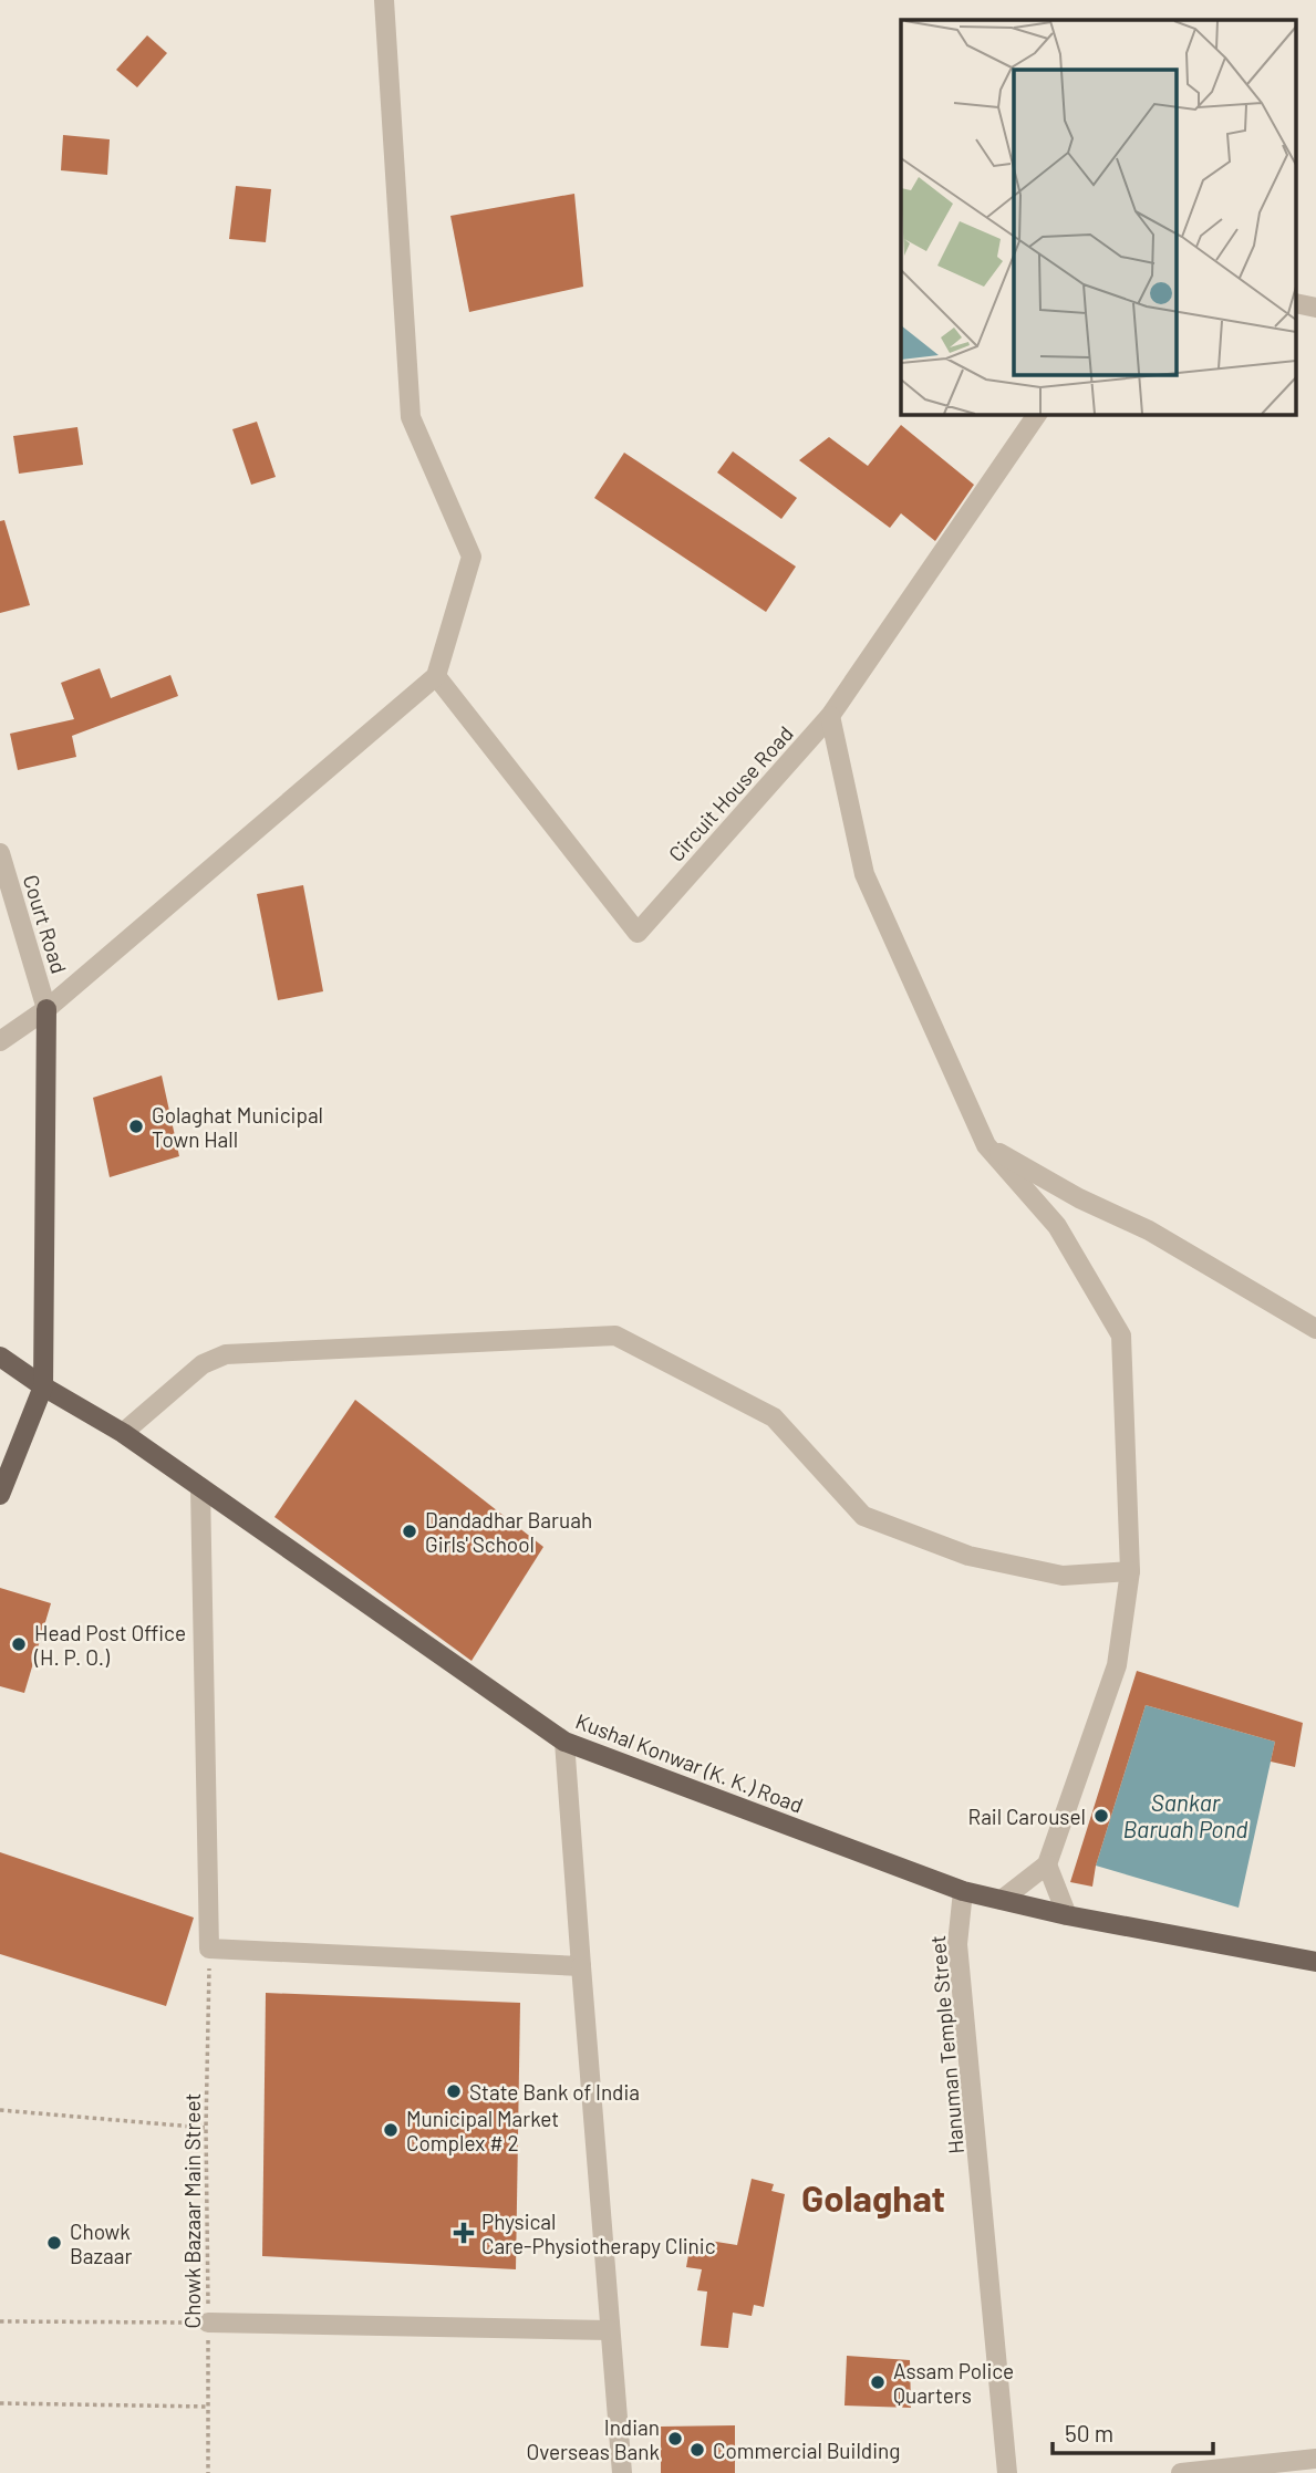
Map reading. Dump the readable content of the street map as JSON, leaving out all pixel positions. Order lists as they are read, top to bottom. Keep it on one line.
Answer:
{"streets":{"main road":["Kushal Konwar (K. K.) Road"],"street":["Circuit House Road","Court Road","Hanuman Temple Street"],"path":["Chowk Bazaar Main Street"]},"crossings":[["Kushal Konwar (K. K.) Road","Hanuman Temple Street"]],"districts":["Golaghat"],"water":["Sankar Baruah Pond"],"places":{"other":["Golaghat Municipal Town Hall","Dandadhar Baruah Girls' School","Head Post Office (H. P. O.)","Rail Carousel","State Bank of India","Municipal Market Complex # 2","Chowk Bazaar","Assam Police Quarters","Indian Overseas Bank","Commercial Building"],"health":["Physical Care-Physiotherapy Clinic"]},"scale_bar":"50 m"}
